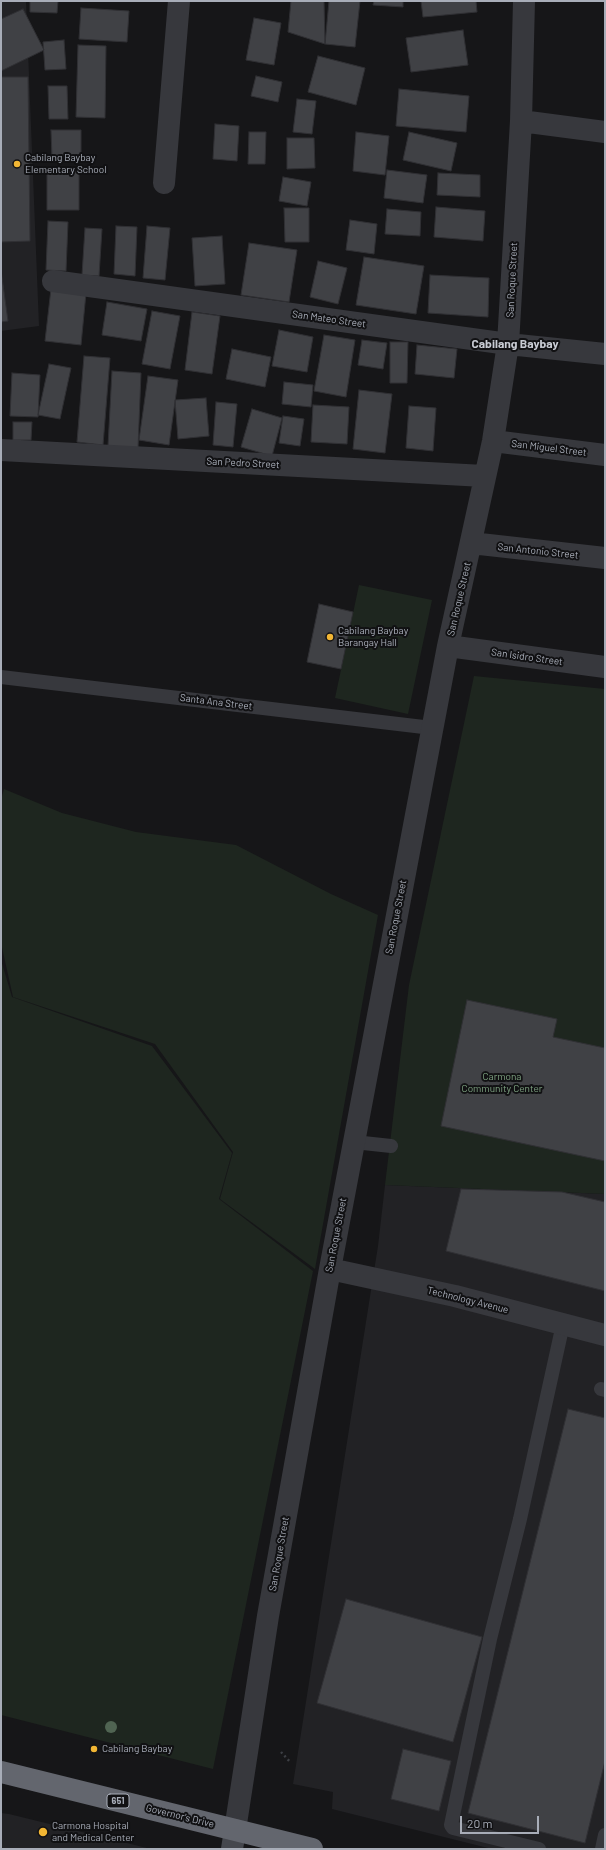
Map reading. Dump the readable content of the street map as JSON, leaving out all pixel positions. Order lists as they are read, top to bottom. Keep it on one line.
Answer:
{"streets":{"highway":["651","Governor's Drive"],"street":["San Roque Street","San Mateo Street","San Miguel Street","San Pedro Street","San Antonio Street","San Isidro Street","Technology Avenue"],"lane":["Santa Ana Street"]},"crossings":[["San Roque Street","San Mateo Street"],["San Roque Street","San Miguel Street"],["San Roque Street","San Pedro Street"],["San Roque Street","San Antonio Street"],["San Roque Street","San Isidro Street"],["San Roque Street","Santa Ana Street"],["San Roque Street","Technology Avenue"],["San Roque Street","Governor's Drive"]],"districts":["Cabilang Baybay"],"parks":["Carmona Community Center"],"places":["Cabilang Baybay Elementary School","Cabilang Baybay Barangay Hall","Cabilang Baybay","Carmona Hospital and Medical Center"],"scale_bar":"20 m"}
